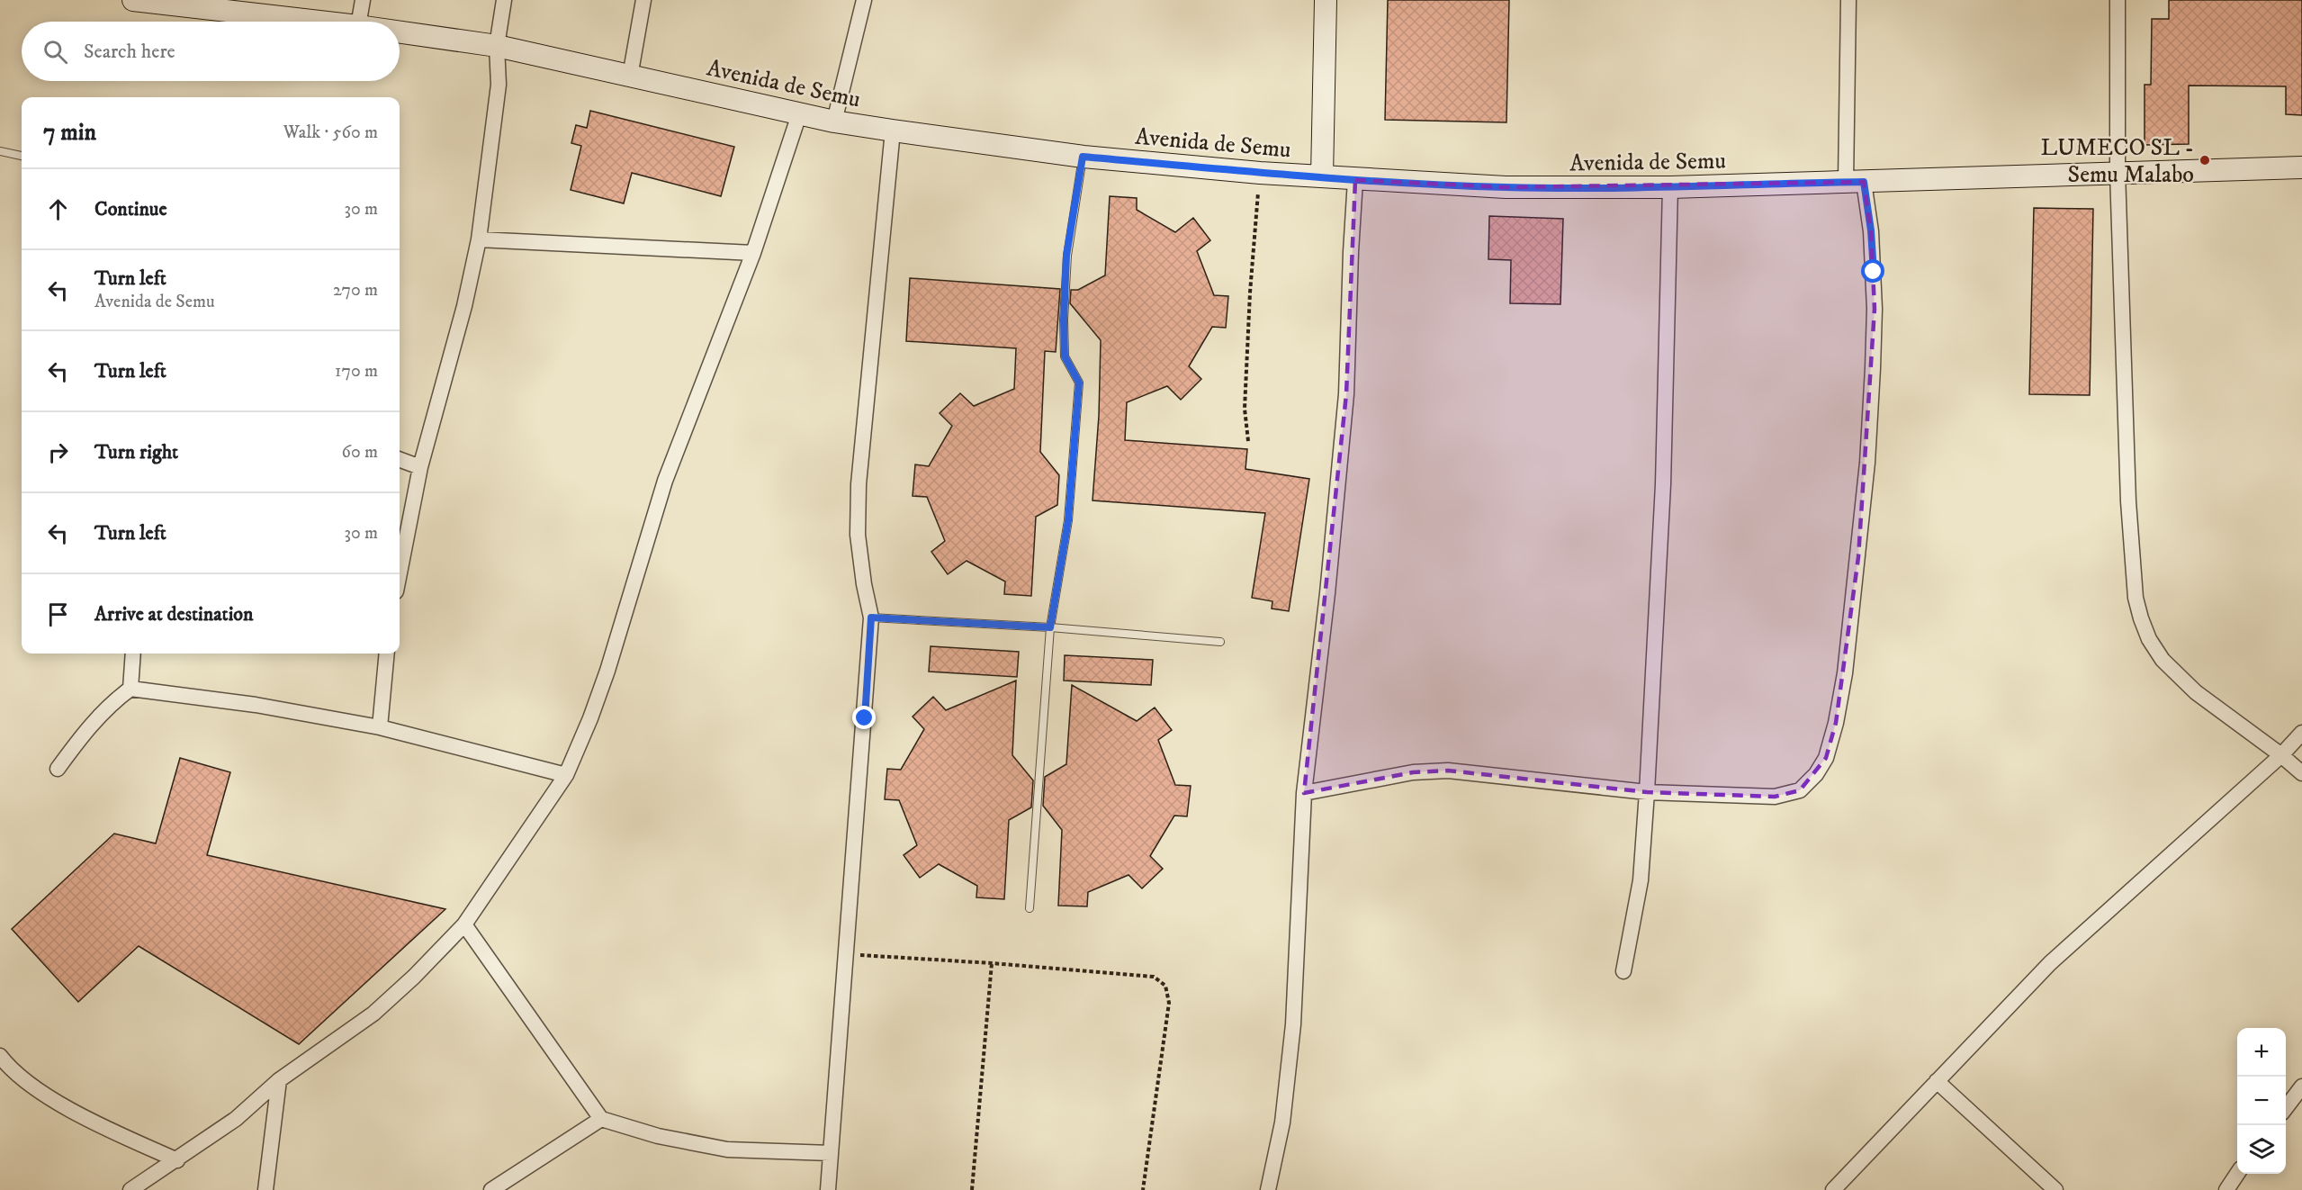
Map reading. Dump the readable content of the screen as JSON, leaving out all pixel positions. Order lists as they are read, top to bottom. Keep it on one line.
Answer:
{"streets":{"main road":["Avenida de Semu"]},"places":["LUMECO SL - Semu Malabo"],"page":{"search":"Search here","heading":["7 min","Walk · 560 m"],"list":[["Continue","30 m"],["Turn left","Avenida de Semu","270 m"],["Turn left","170 m"],["Turn right","60 m"],["Turn left","30 m"],"Arrive at destination"],"map_buttons":["+","−"]}}
